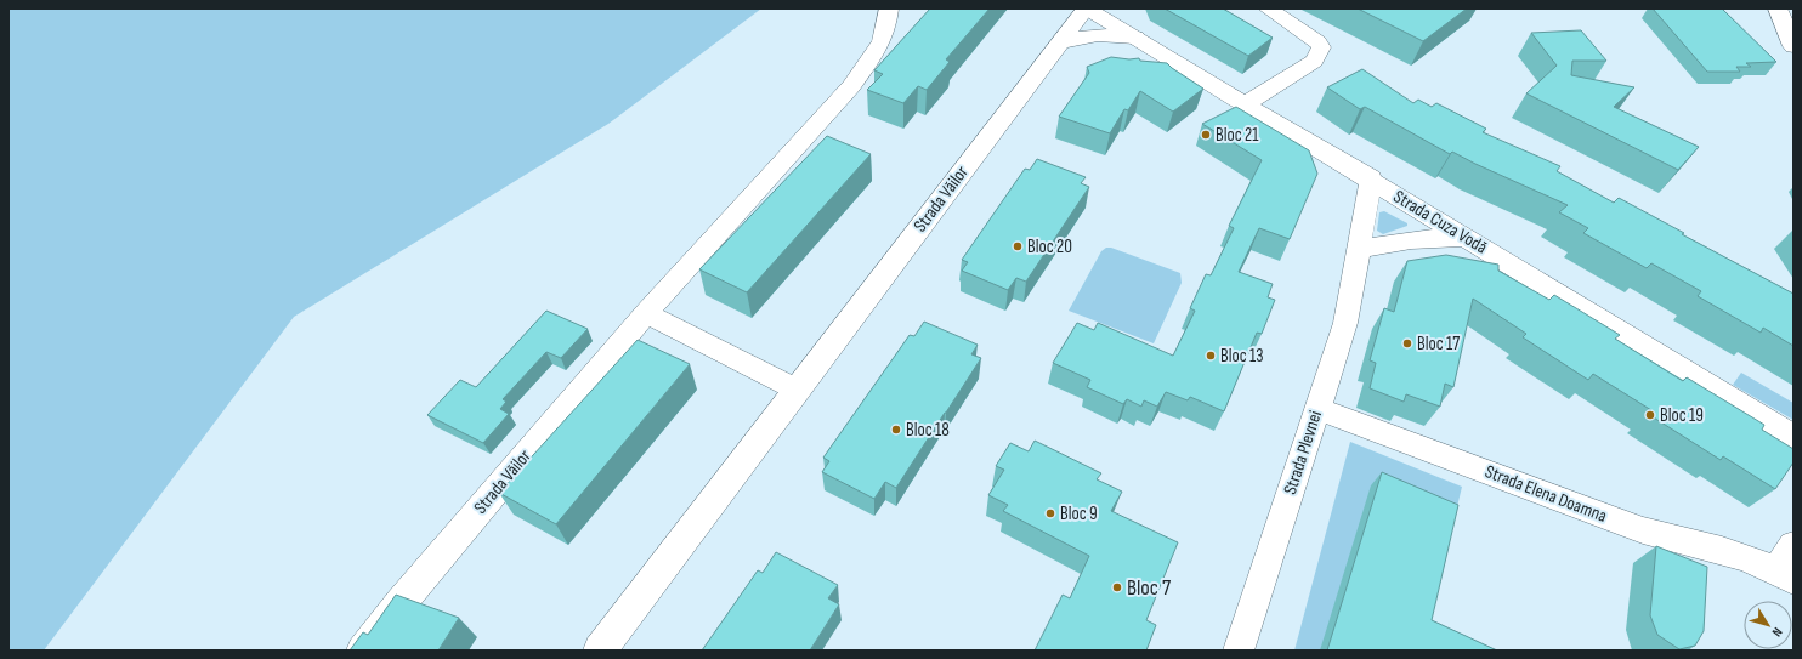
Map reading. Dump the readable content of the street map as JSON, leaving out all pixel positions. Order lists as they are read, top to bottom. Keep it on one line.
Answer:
{"streets":{"street":["Strada Văilor","Strada Cuza Vodă","Strada Plevnei","Strada Elena Doamna"]},"crossings":[["Strada Văilor","Strada Cuza Vodă"],["Strada Cuza Vodă","Strada Plevnei"],["Strada Plevnei","Strada Elena Doamna"]],"places":["Bloc 21","Bloc 20","Bloc 17","Bloc 13","Bloc 19","Bloc 18","Bloc 9","Bloc 7"],"north":"bottom right"}
